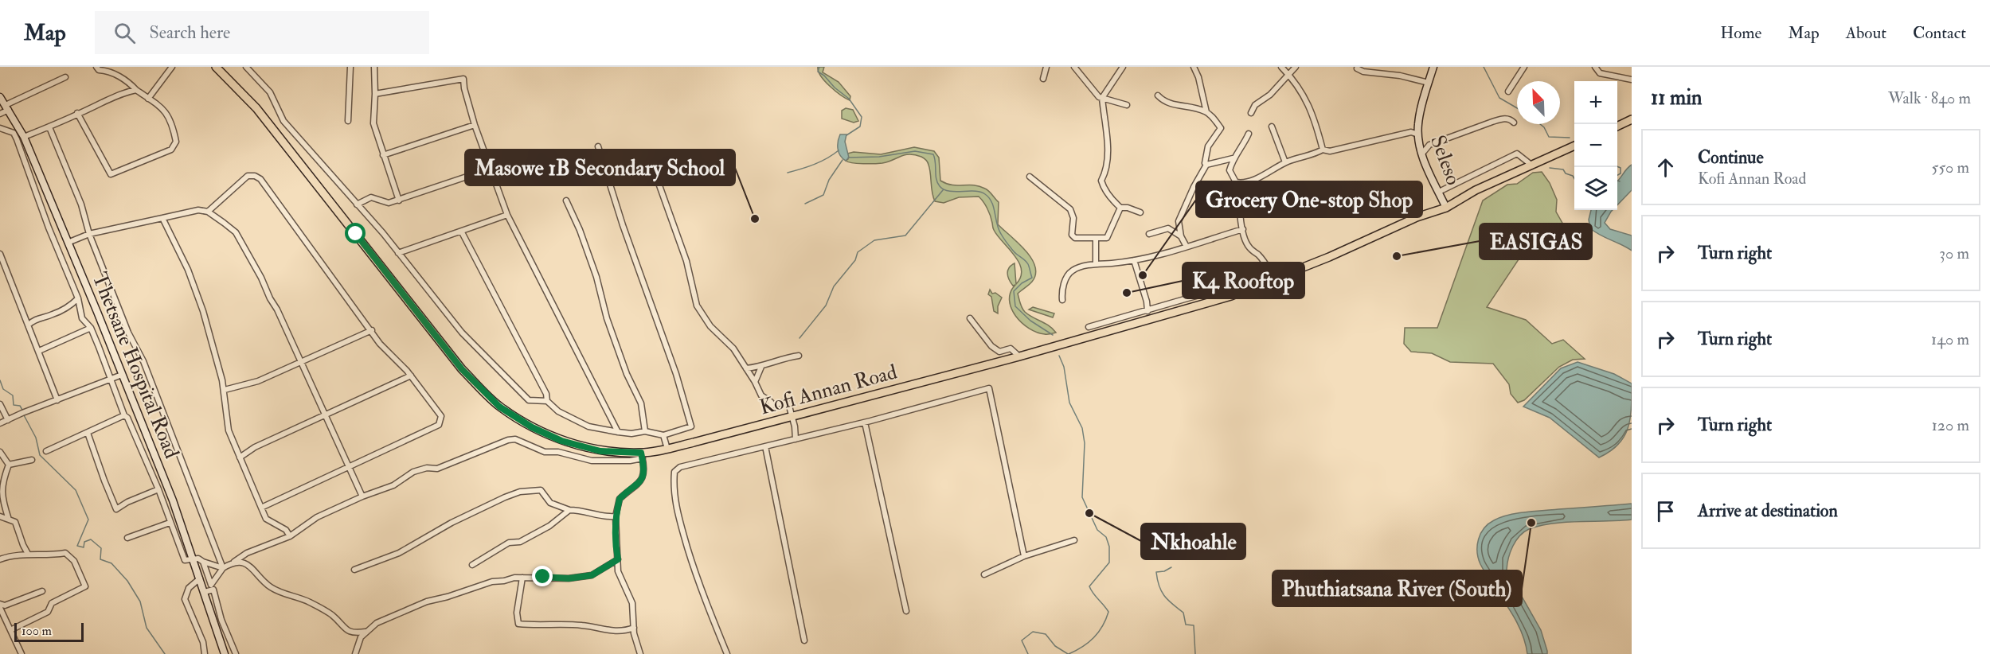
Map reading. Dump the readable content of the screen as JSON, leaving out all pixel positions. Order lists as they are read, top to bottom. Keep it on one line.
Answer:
{"streets":{"main road":["Seleso","Thetsane Hospital Road","Kofi Annan Road"]},"crossings":[["Seleso","Kofi Annan Road"]],"places":["Masowe 1B Secondary School","EASIGAS","Grocery One-stop Shop","K4 Rooftop","Nkhoahle","Phuthiatsana River (South)"],"scale_bar":"100 m","north":"top left","page":{"header":"Map","search":"Search here","nav":["Home","Map","About","Contact"],"heading":["11 min","Walk · 840 m"],"map_buttons":["+","−"],"list":[["Continue","Kofi Annan Road","550 m"],["Turn right","30 m"],["Turn right","140 m"],["Turn right","120 m"],"Arrive at destination"],"scale":"100 m"}}
